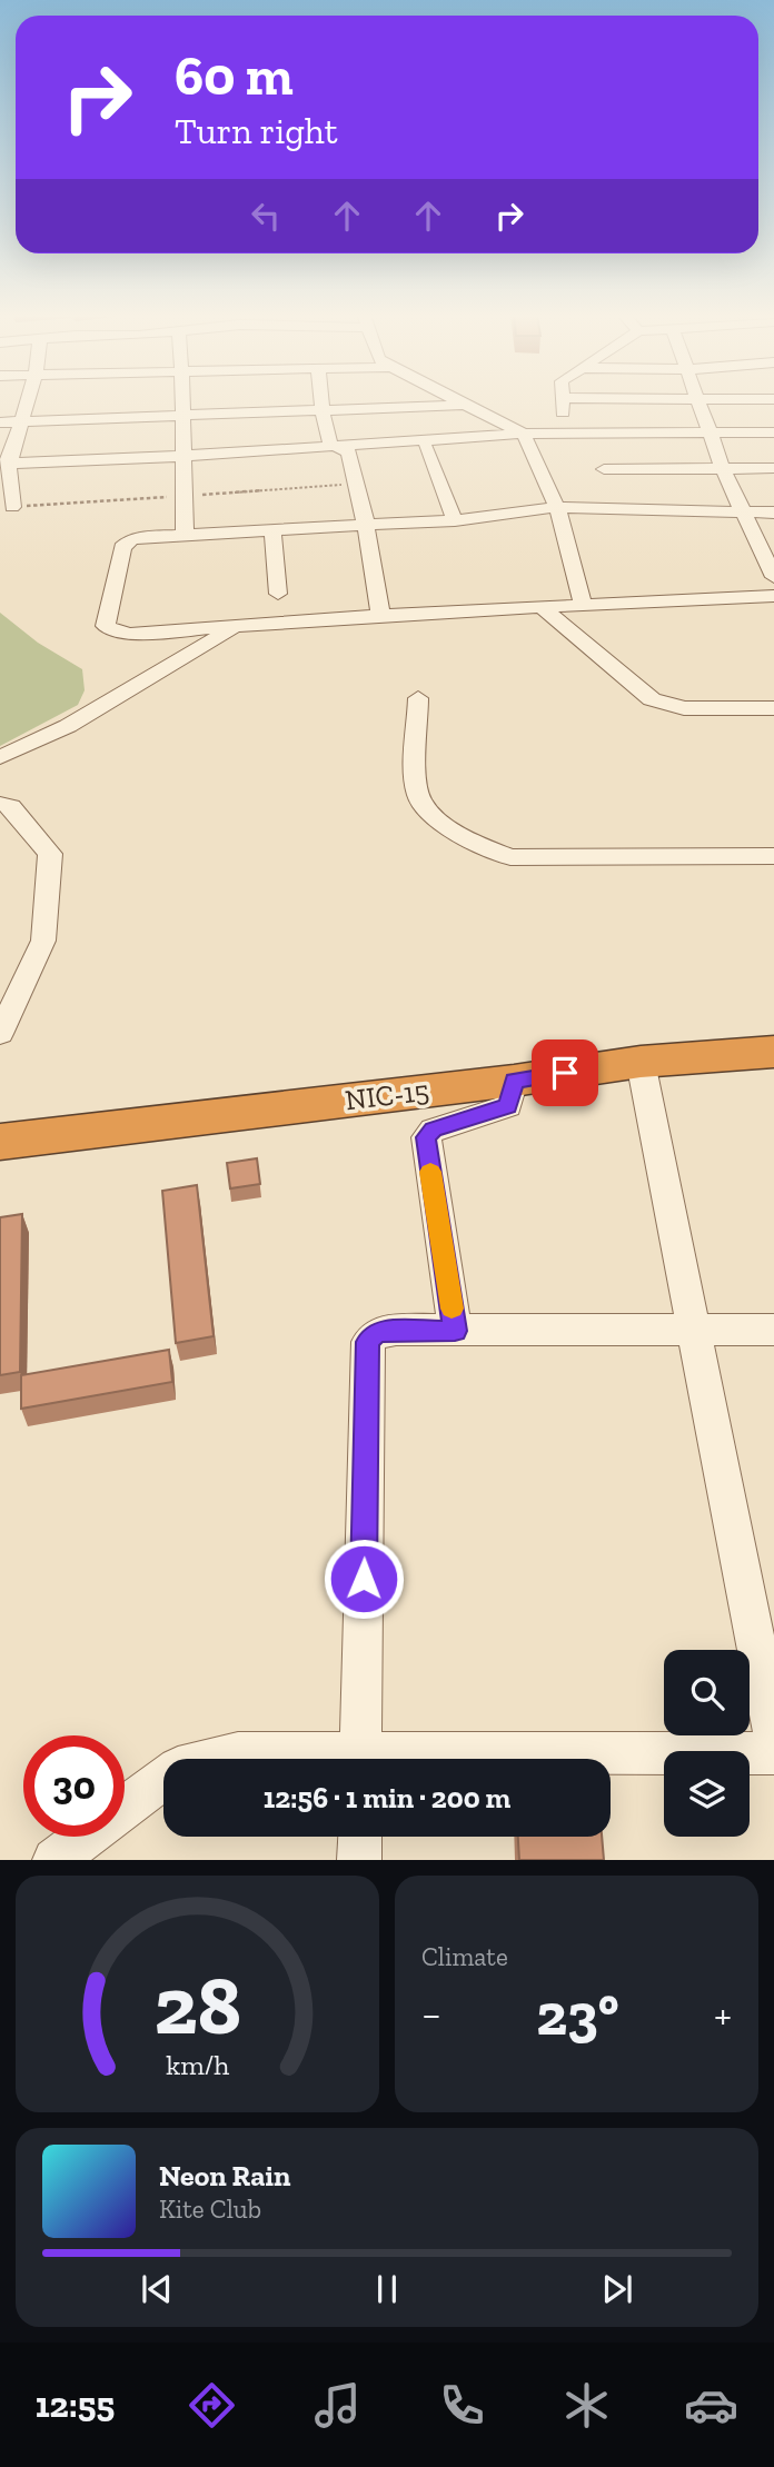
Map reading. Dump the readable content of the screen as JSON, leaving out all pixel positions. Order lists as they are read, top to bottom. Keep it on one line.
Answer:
{"streets":{"highway":["NIC-15"]},"page":{"turn":["60 m","Turn right"],"limit":"30","trip":"12:56 · 1 min · 200 m","tile":"Climate","heat":["−","23°","+"],"song":["Neon Rain","Kite Club"],"tabs":"12:55","gauge":["28","km/h"]}}
